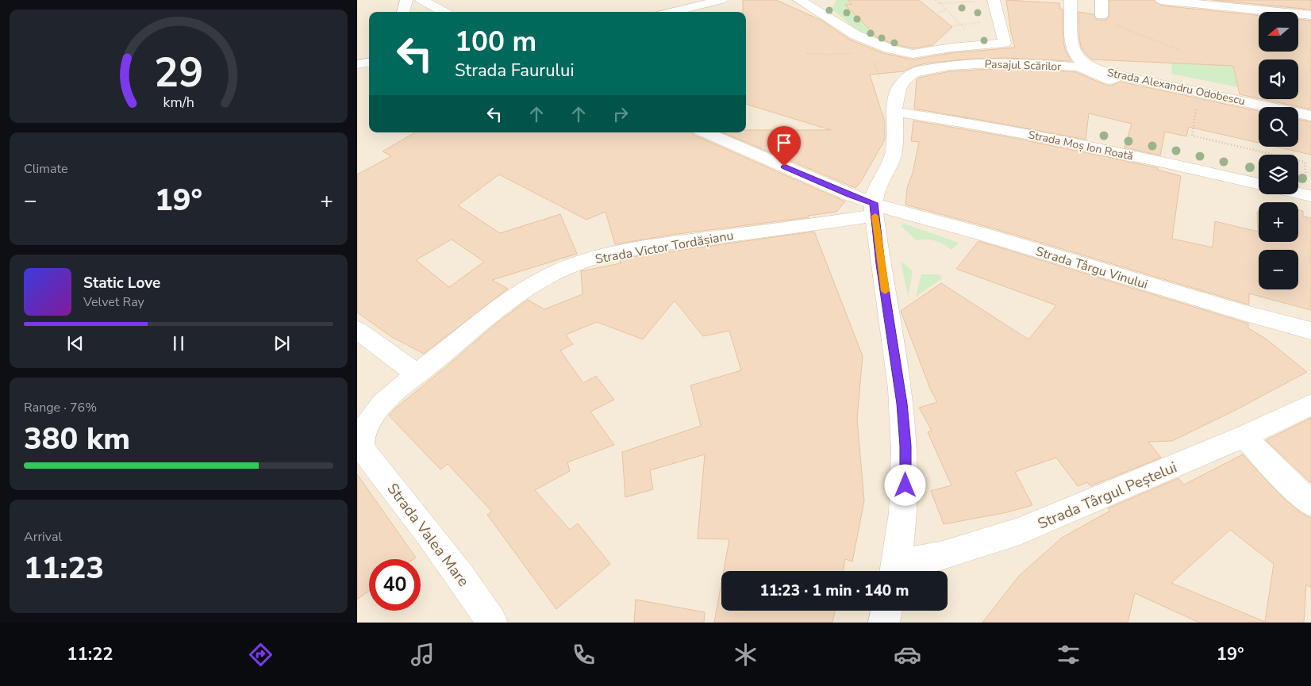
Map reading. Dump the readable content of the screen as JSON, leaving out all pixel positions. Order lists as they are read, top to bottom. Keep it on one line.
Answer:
{"streets":{"street":["Pasajul Scărilor","Strada Alexandru Odobescu","Strada Moș Ion Roată","Strada Victor Tordășianu","Strada Târgu Vinului","Strada Târgul Peștelui","Strada Valea Mare"]},"crossings":[["Pasajul Scărilor","Strada Alexandru Odobescu"],["Pasajul Scărilor","Strada Moș Ion Roată"],["Pasajul Scărilor","Strada Victor Tordășianu"],["Pasajul Scărilor","Strada Târgu Vinului"],["Strada Victor Tordășianu","Strada Târgu Vinului"],["Strada Victor Tordășianu","Strada Valea Mare"]],"north":"left","page":{"map_buttons":["+","−"],"turn":["100 m","Strada Faurului"],"tile":["Climate",["Range · 76%","380 km"],["Arrival","11:23"]],"heat":["−","19°","+"],"song":["Static Love","Velvet Ray"],"limit":"40","trip":"11:23 · 1 min · 140 m","tabs":["11:22","19°"],"gauge":["29","km/h"]}}
